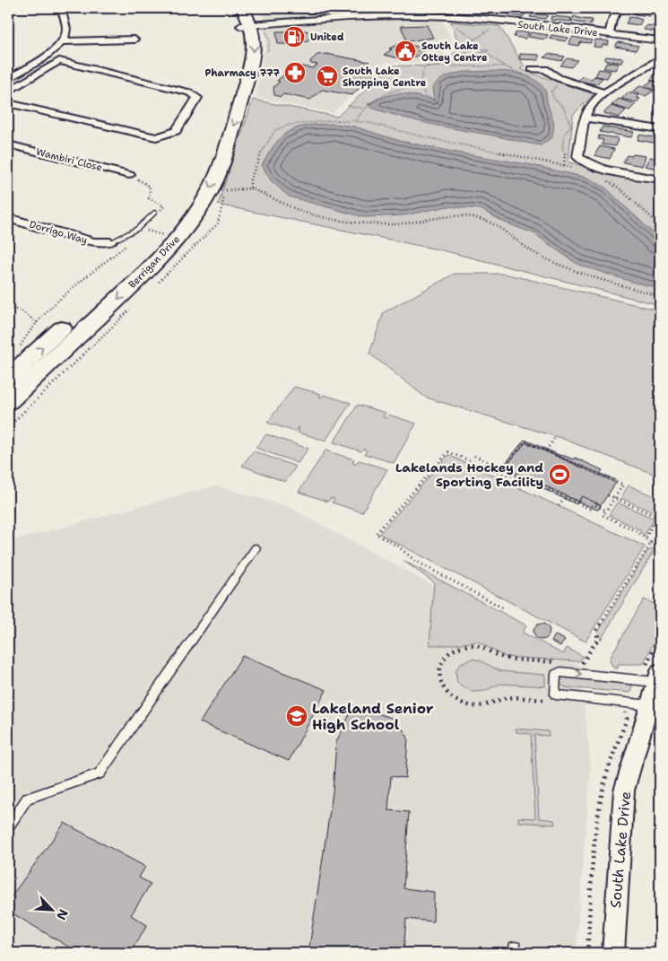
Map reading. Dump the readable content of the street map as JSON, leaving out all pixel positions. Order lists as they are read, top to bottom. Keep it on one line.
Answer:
{"streets":{"main road":["Berrigan Drive"],"street":["South Lake Drive","Wambiri Close","Dorrigo Way"]},"crossings":[["South Lake Drive","Berrigan Drive"]],"places":{"fuel station":["United"],"public building":["South Lake Ottey Centre"],"pharmacy":["Pharmacy 777"],"supermarket":["South Lake Shopping Centre"],"sports":["Lakelands Hockey and Sporting Facility"],"school or university":["Lakeland Senior High School"]},"north":"bottom right"}
